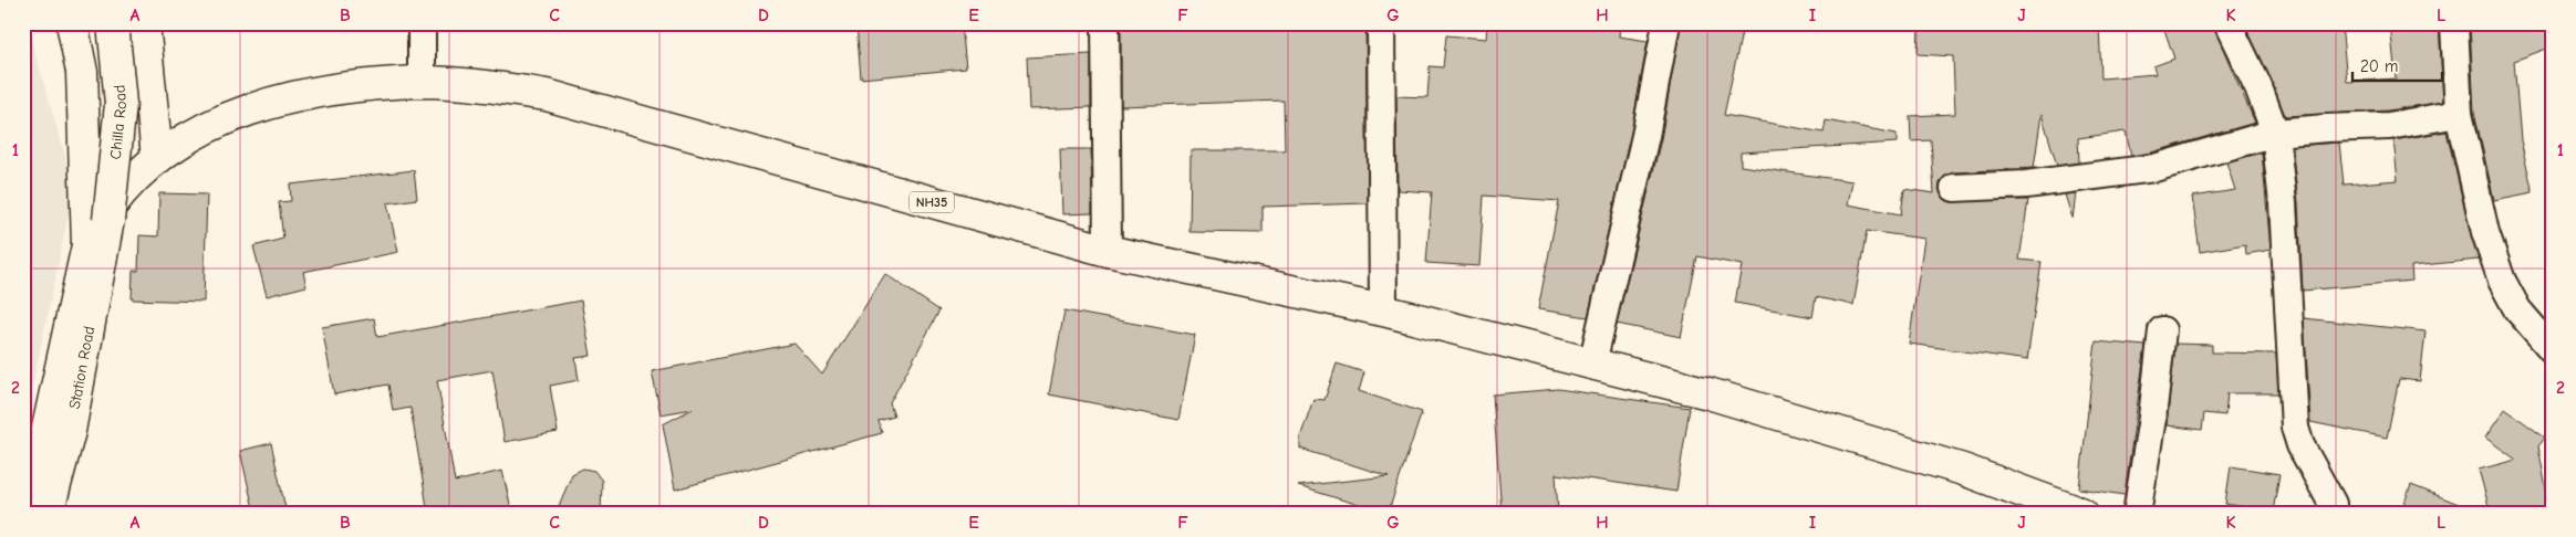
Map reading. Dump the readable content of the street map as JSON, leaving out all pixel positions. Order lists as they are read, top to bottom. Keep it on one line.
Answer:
{"streets":{"main road":["Chilla Road","NH35","Station Road"]},"crossings":[["Chilla Road","Station Road"]],"scale_bar":"20 m","grid":{"columns":["A","B","C","D","E","F","G","H","I","J","K","L"],"rows":["1","2"]}}
